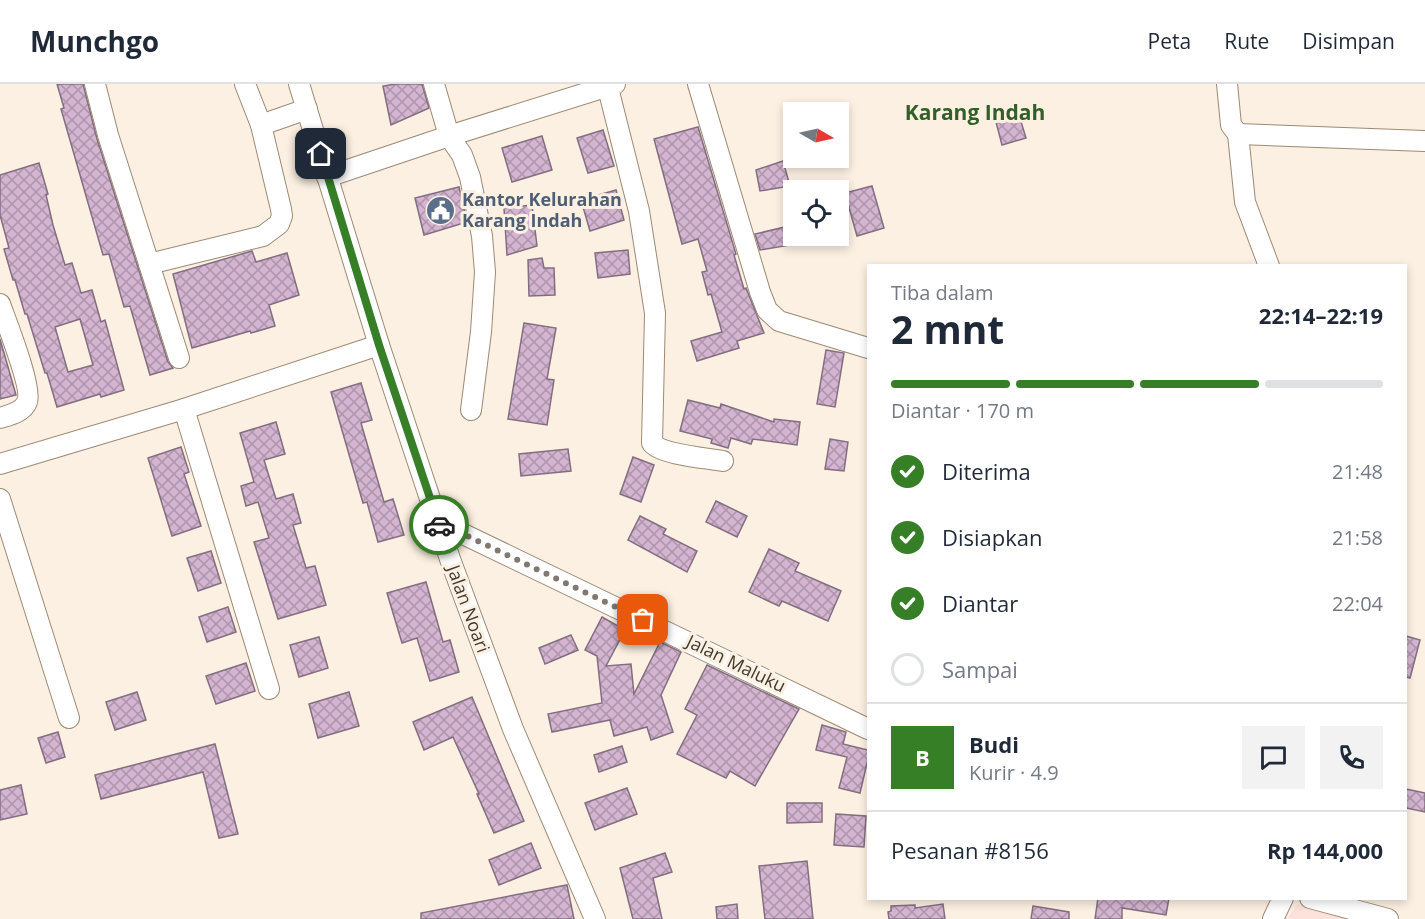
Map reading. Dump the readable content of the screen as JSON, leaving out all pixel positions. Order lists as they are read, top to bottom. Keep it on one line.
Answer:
{"streets":{"street":["Jalan Noari","Jalan Maluku"]},"crossings":[["Jalan Noari","Jalan Maluku"]],"districts":["Karang Indah"],"places":{"public building":["Kantor Kelurahan Karang Indah"]},"north":"right","page":{"header":"Munchgo","nav":["Peta","Rute","Disimpan"],"heading":["2 mnt","Tiba dalam","22:14–22:19"],"panel":["Budi","Kurir · 4.9","Pesanan #8156","Rp 144,000"],"bar":"Diantar · 170 m","list":[["Diterima","21:48"],["Disiapkan","21:58"],["Diantar","22:04"],"Sampai"],"round":"B"}}
